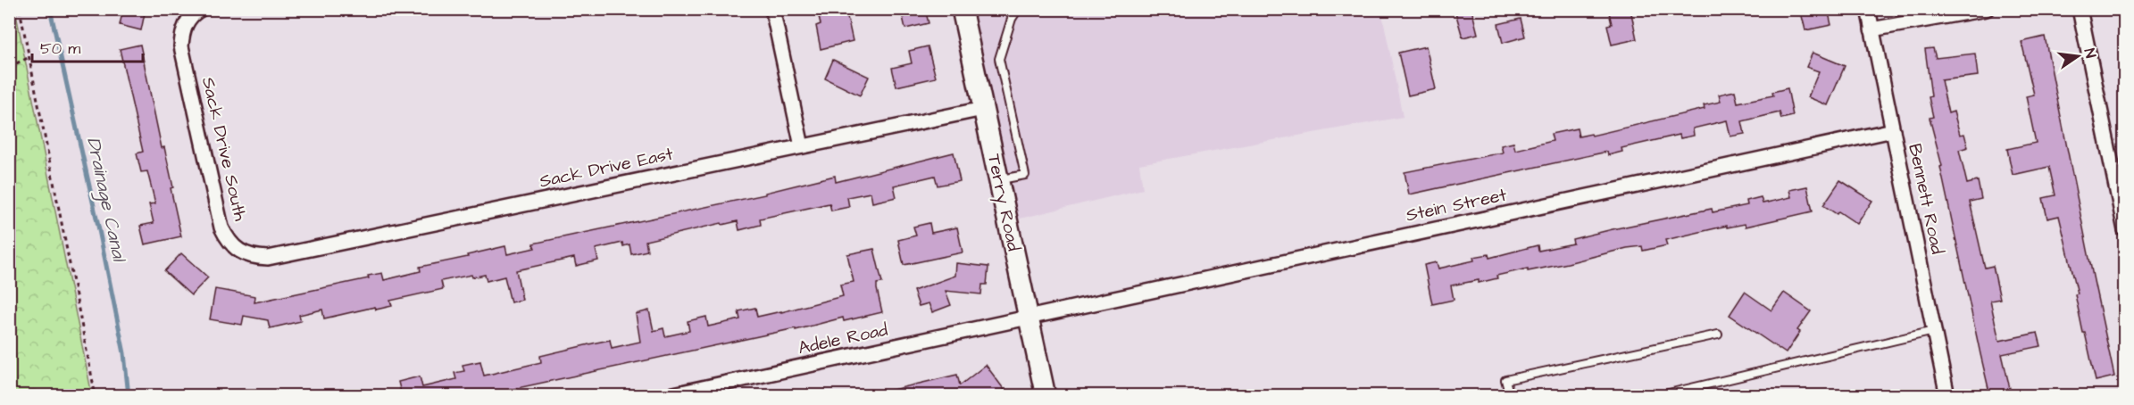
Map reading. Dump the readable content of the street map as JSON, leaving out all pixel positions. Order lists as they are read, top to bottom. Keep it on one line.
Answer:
{"streets":{"street":["Sack Drive South","Sack Drive East","Bennett Road","Terry Road","Stein Street","Adele Road"]},"crossings":[["Sack Drive South","Sack Drive East"],["Sack Drive East","Terry Road"],["Bennett Road","Stein Street"],["Terry Road","Stein Street"],["Terry Road","Adele Road"],["Stein Street","Adele Road"]],"water":["Drainage Canal"],"scale_bar":"50 m","north":"right"}
